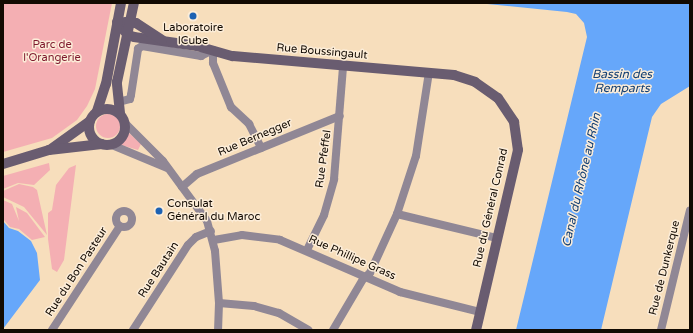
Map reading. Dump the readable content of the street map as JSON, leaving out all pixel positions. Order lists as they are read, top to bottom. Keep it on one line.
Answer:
{"streets":{"main road":["Rue Boussingault","Rue du Général Conrad"],"street":["Rue Bernegger","Rue Pfeffel","Rue Phillipe Grass","Rue de Dunkerque","Rue Bautain","Rue du Bon Pasteur"]},"crossings":[["Rue Boussingault","Rue Pfeffel"],["Rue Boussingault","Rue du Général Conrad"],["Rue Bernegger","Rue Pfeffel"],["Rue Pfeffel","Rue Phillipe Grass"],["Rue du Général Conrad","Rue Phillipe Grass"]],"water":["Bassin des Remparts","Canal du Rhône au Rhin"],"parks":["Parc de l'Orangerie"],"places":["Laboratoire ICube","Consulat Général du Maroc"]}
